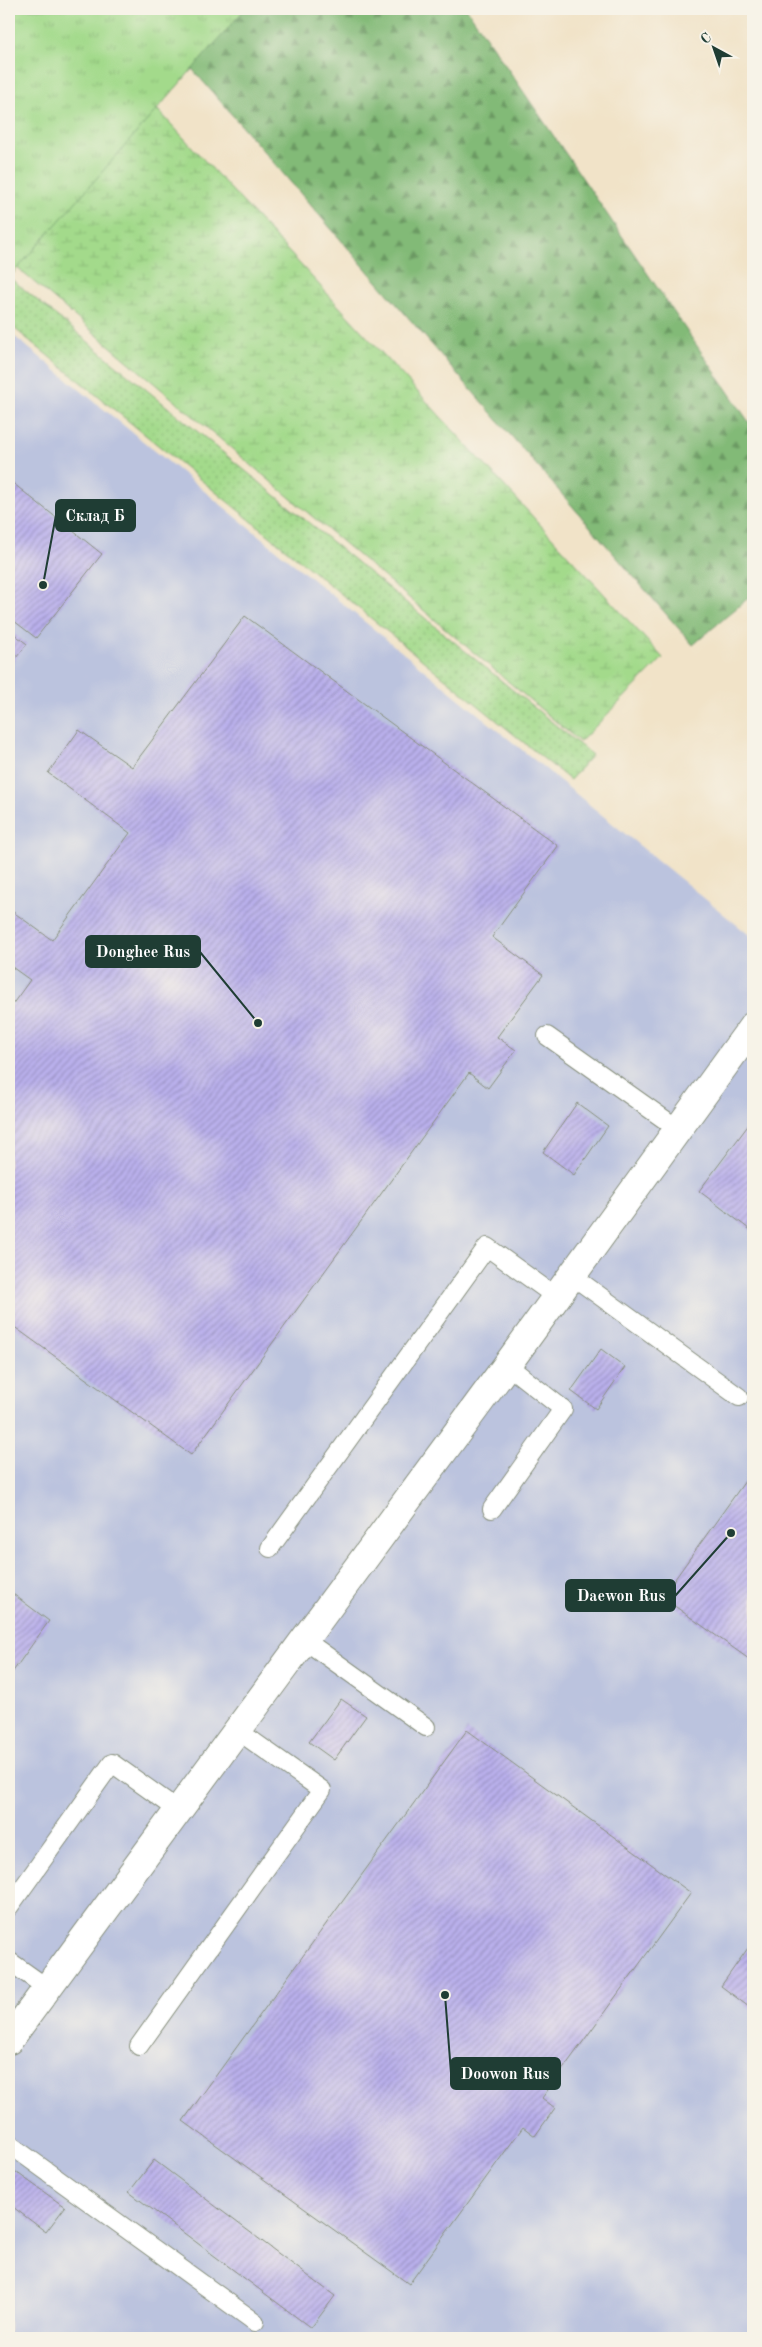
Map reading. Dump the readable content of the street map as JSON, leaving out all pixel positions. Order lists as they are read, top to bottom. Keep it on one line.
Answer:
{"places":["Склад Б","Donghee Rus","Daewon Rus","Doowon Rus"],"north":"top left"}
